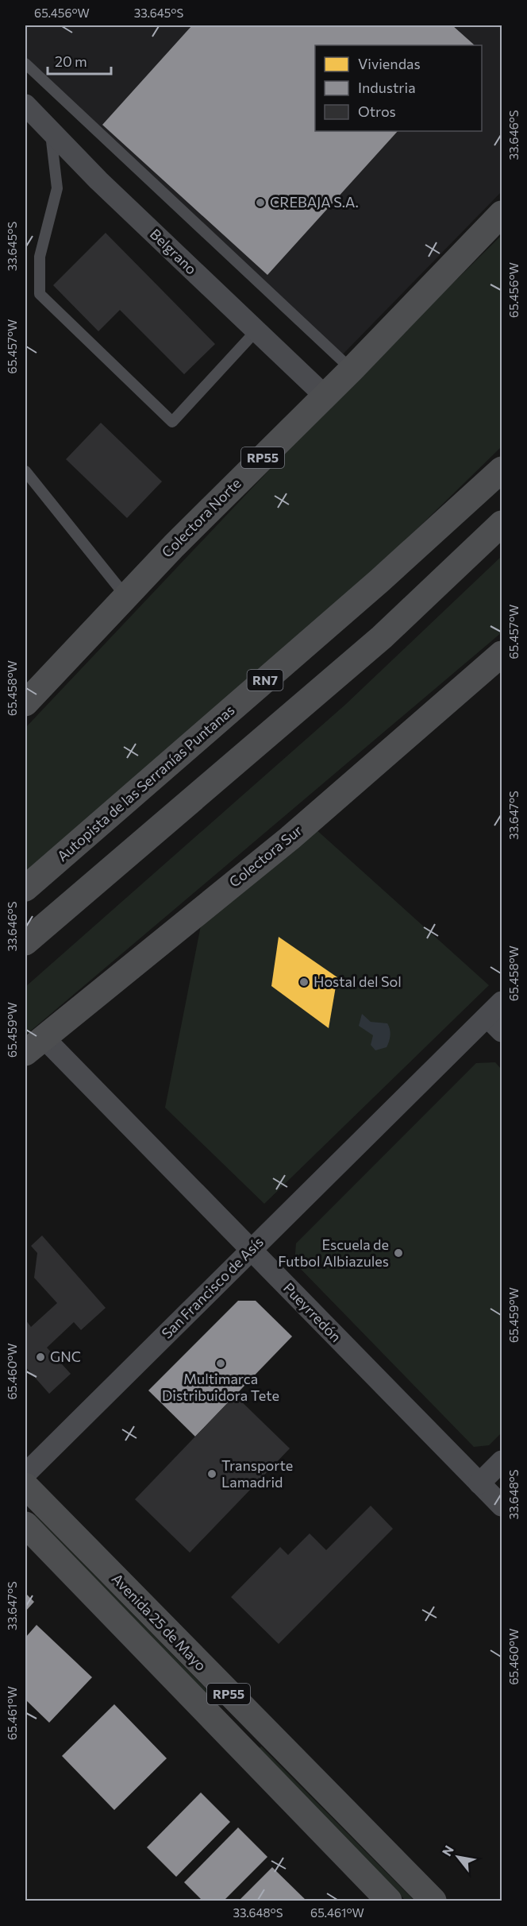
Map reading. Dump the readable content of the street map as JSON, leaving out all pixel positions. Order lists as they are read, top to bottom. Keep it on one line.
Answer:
{"streets":{"main road":["RP55","Colectora Norte","RN7","Autopista de las Serranías Puntanas","Colectora Sur","Avenida 25 de Mayo"],"street":["Belgrano","San Francisco de Asís","Pueyrredón"]},"crossings":[["Belgrano","Colectora Norte"],["Colectora Sur","Pueyrredón"],["San Francisco de Asís","Pueyrredón"]],"places":["CREBAJA S.A.","Hostal del Sol","Escuela de Futbol Albiazules","GNC","Multimarca Distribuidora Tete","Transporte Lamadrid"],"legend":["Viviendas","Industria","Otros"],"scale_bar":"20 m","north":"top left","coordinates":["65.456°W","33.645°S","33.646°S","65.457°W","65.458°W","33.647°S","65.459°W","65.460°W","33.648°S","65.461°W"]}
